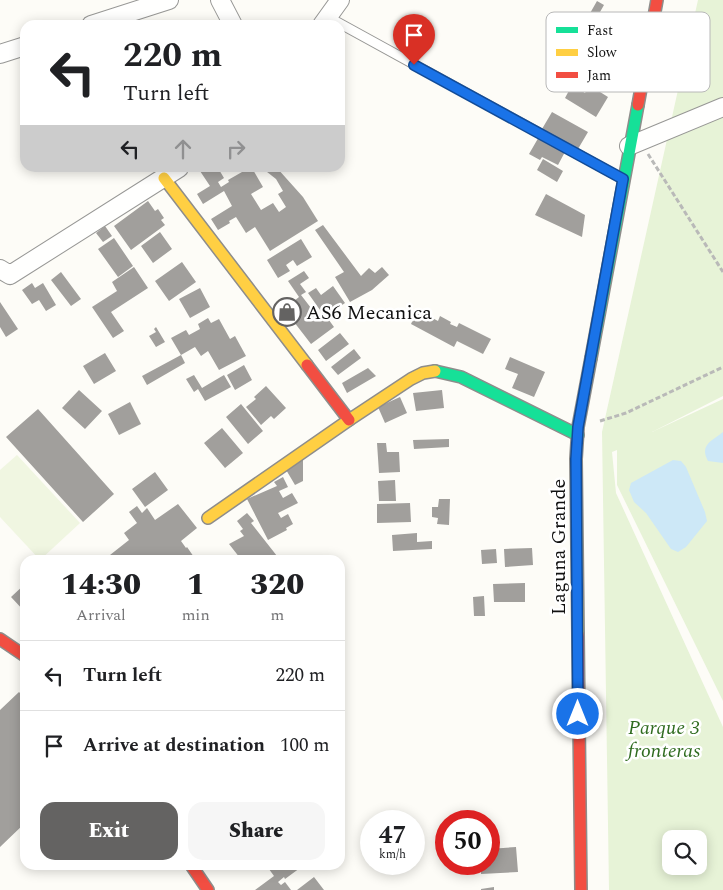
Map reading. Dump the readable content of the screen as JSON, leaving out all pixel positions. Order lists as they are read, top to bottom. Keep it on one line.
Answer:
{"streets":{"main road":["Laguna Grande"]},"parks":["Parque 3 fronteras"],"places":{"shop":["AS6 Mecanica"]},"legend":["Fast","Slow","Jam"],"page":{"turn":["220 m","Turn left"],"eta":["14:30","Arrival","1","min","320","m"],"list":[{"name":"Turn left","value":"220 m"},{"name":"Arrive at destination","value":"100 m"}],"buttons":["Exit","Share"],"speed":"47 km/h","limit":"50"}}
